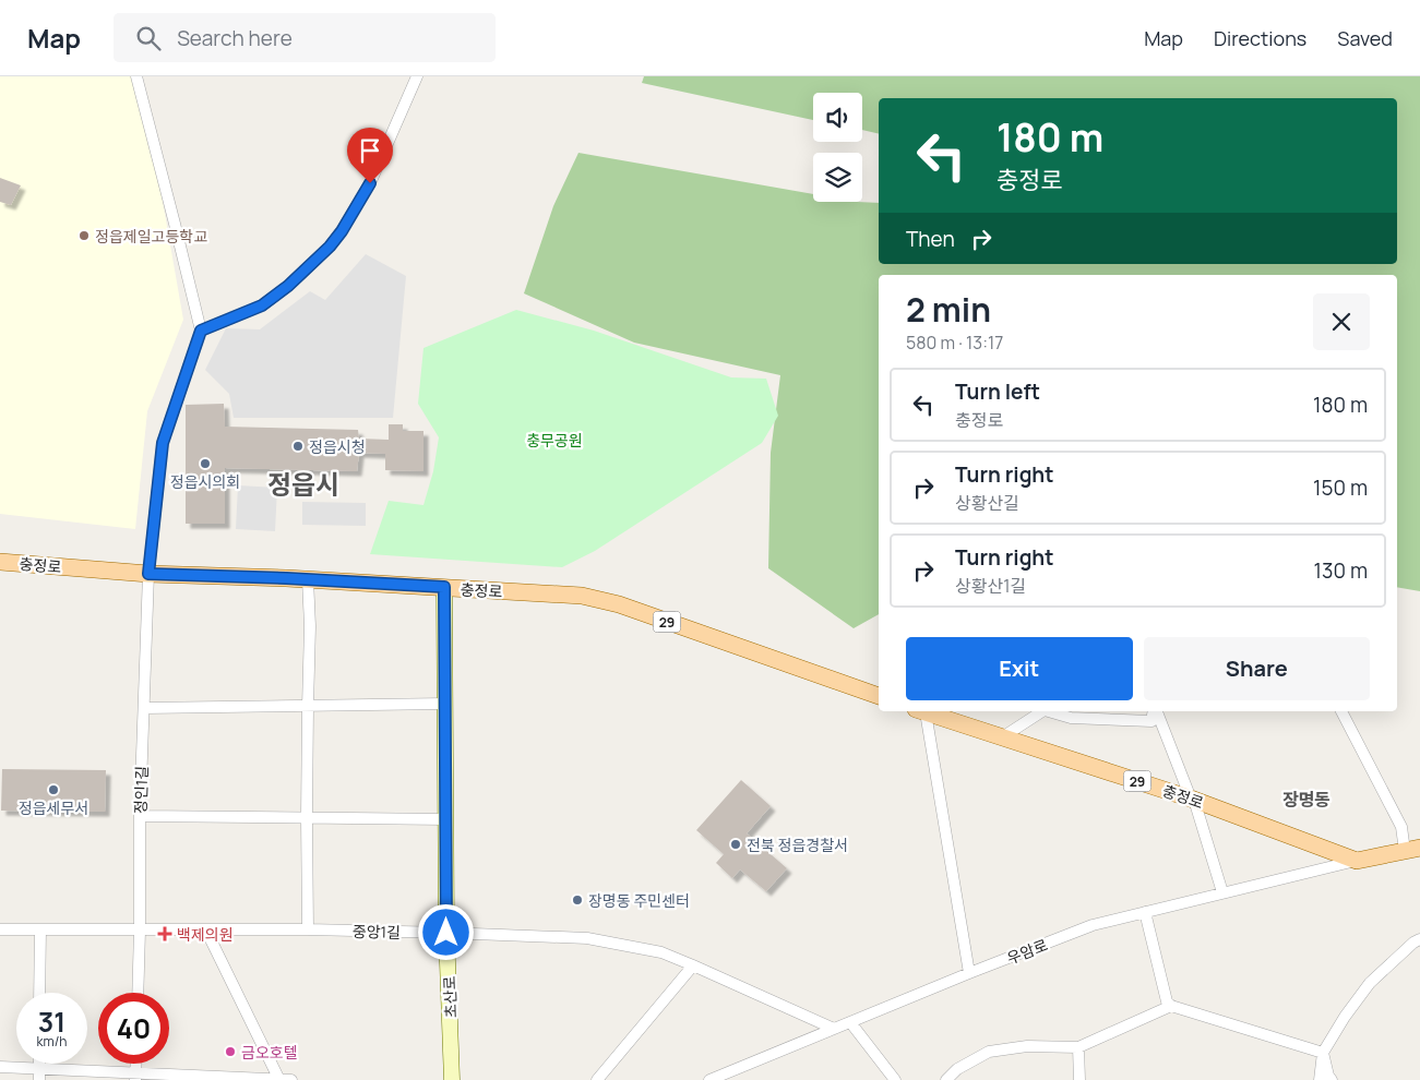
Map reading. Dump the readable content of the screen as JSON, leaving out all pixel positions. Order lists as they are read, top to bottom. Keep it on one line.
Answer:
{"streets":{"main road":["충정로","29"],"street":["정인1길","중앙1길","우암로","초산로"]},"crossings":[["충정로","정인1길"],["충정로","우암로"],["충정로","초산로"],["정인1길","중앙1길"],["중앙1길","우암로"],["중앙1길","초산로"]],"districts":["정읍시","장명동"],"parks":["충무공원"],"places":{"other":["정읍제일고등학교","정읍시청","정읍시의회","정읍세무서","전북 정읍경찰서","장명동 주민센터","금오호텔"],"health":["백제의원"]},"page":{"header":"Map","search":"Search here","nav":["Map","Directions","Saved"],"turn":["180 m","충정로"],"then":"Then","heading":["2 min","580 m · 13:17"],"list":[{"name":"Turn left","note":"충정로","value":"180 m"},{"name":"Turn right","note":"상황산길","value":"150 m"},{"name":"Turn right","note":"상황산1길","value":"130 m"}],"buttons":["Exit","Share"],"speed":"31 km/h","limit":"40"}}
